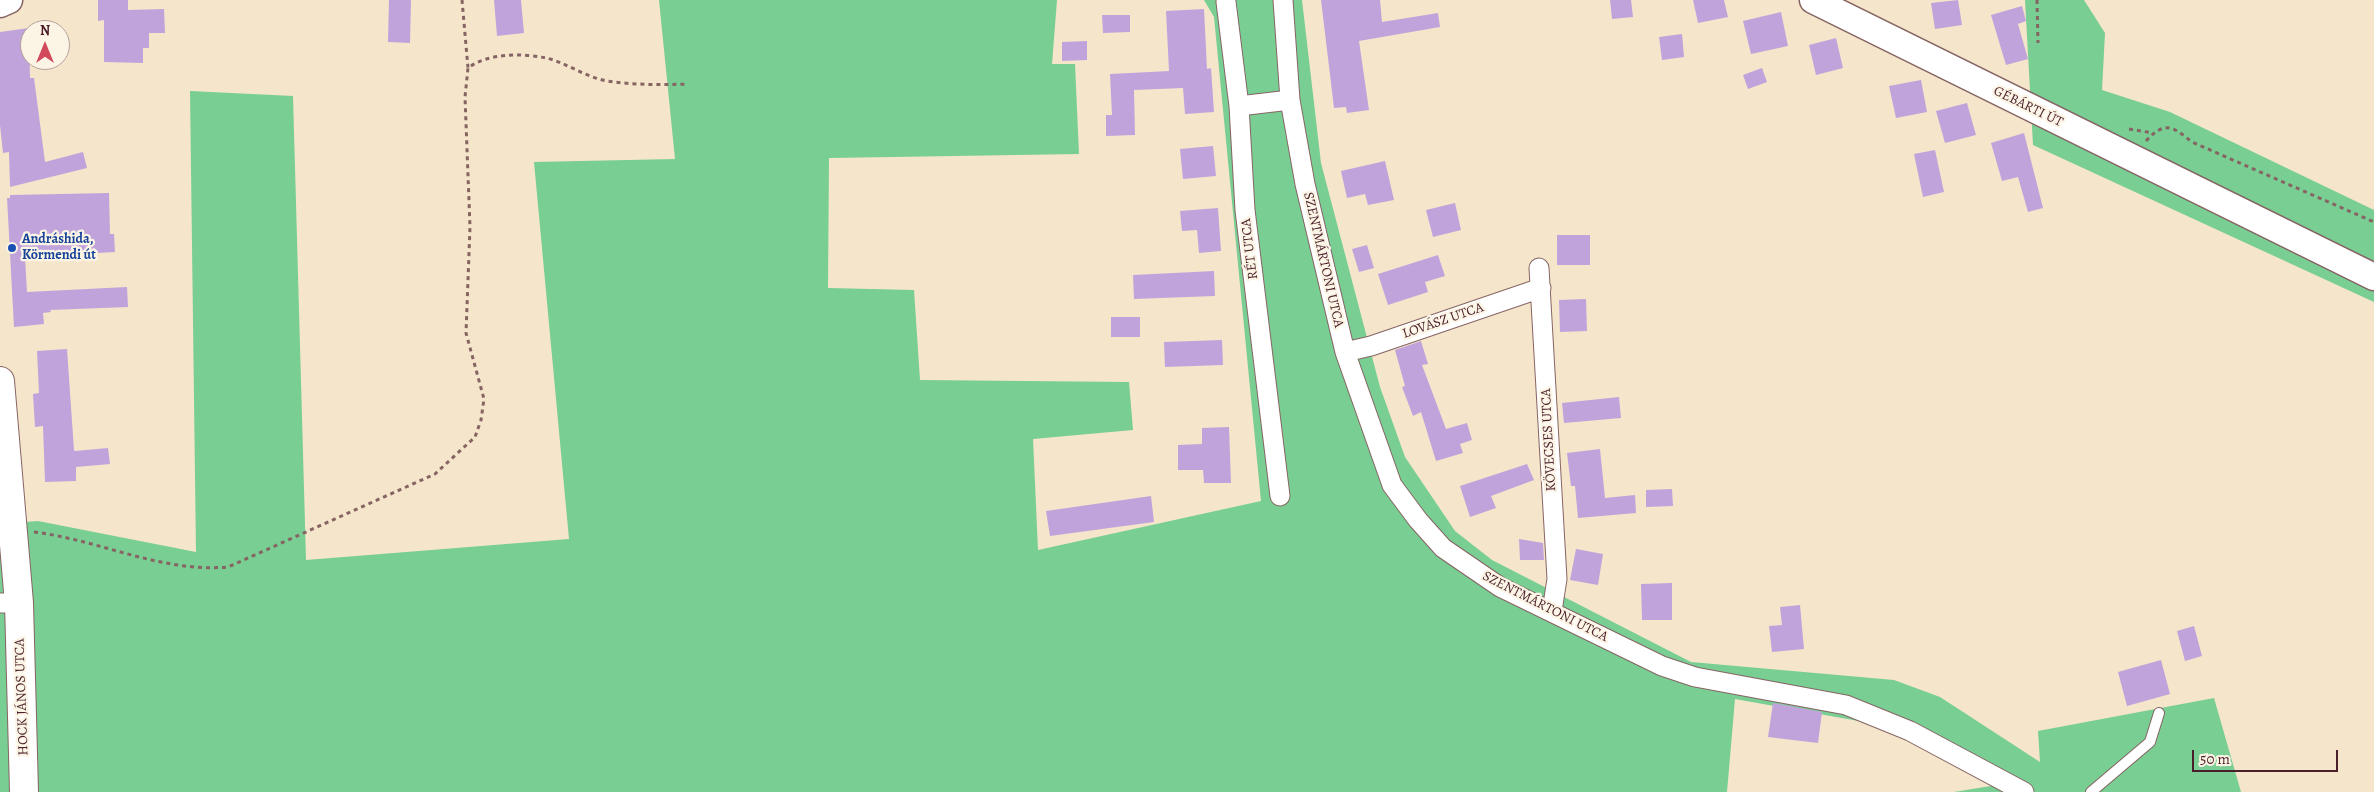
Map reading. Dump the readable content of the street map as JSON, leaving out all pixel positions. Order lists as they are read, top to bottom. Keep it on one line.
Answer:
{"streets":{"main road":["GÉBÁRTI ÚT","HOCK JÁNOS UTCA"],"street":["RÉT UTCA","SZENTMÁRTONI UTCA","LOVÁSZ UTCA","KÖVECSES UTCA"]},"crossings":[["SZENTMÁRTONI UTCA","LOVÁSZ UTCA"],["SZENTMÁRTONI UTCA","KÖVECSES UTCA"],["LOVÁSZ UTCA","KÖVECSES UTCA"]],"places":["Andráshida, Körmendi út"],"scale_bar":"50 m","north":"top"}
